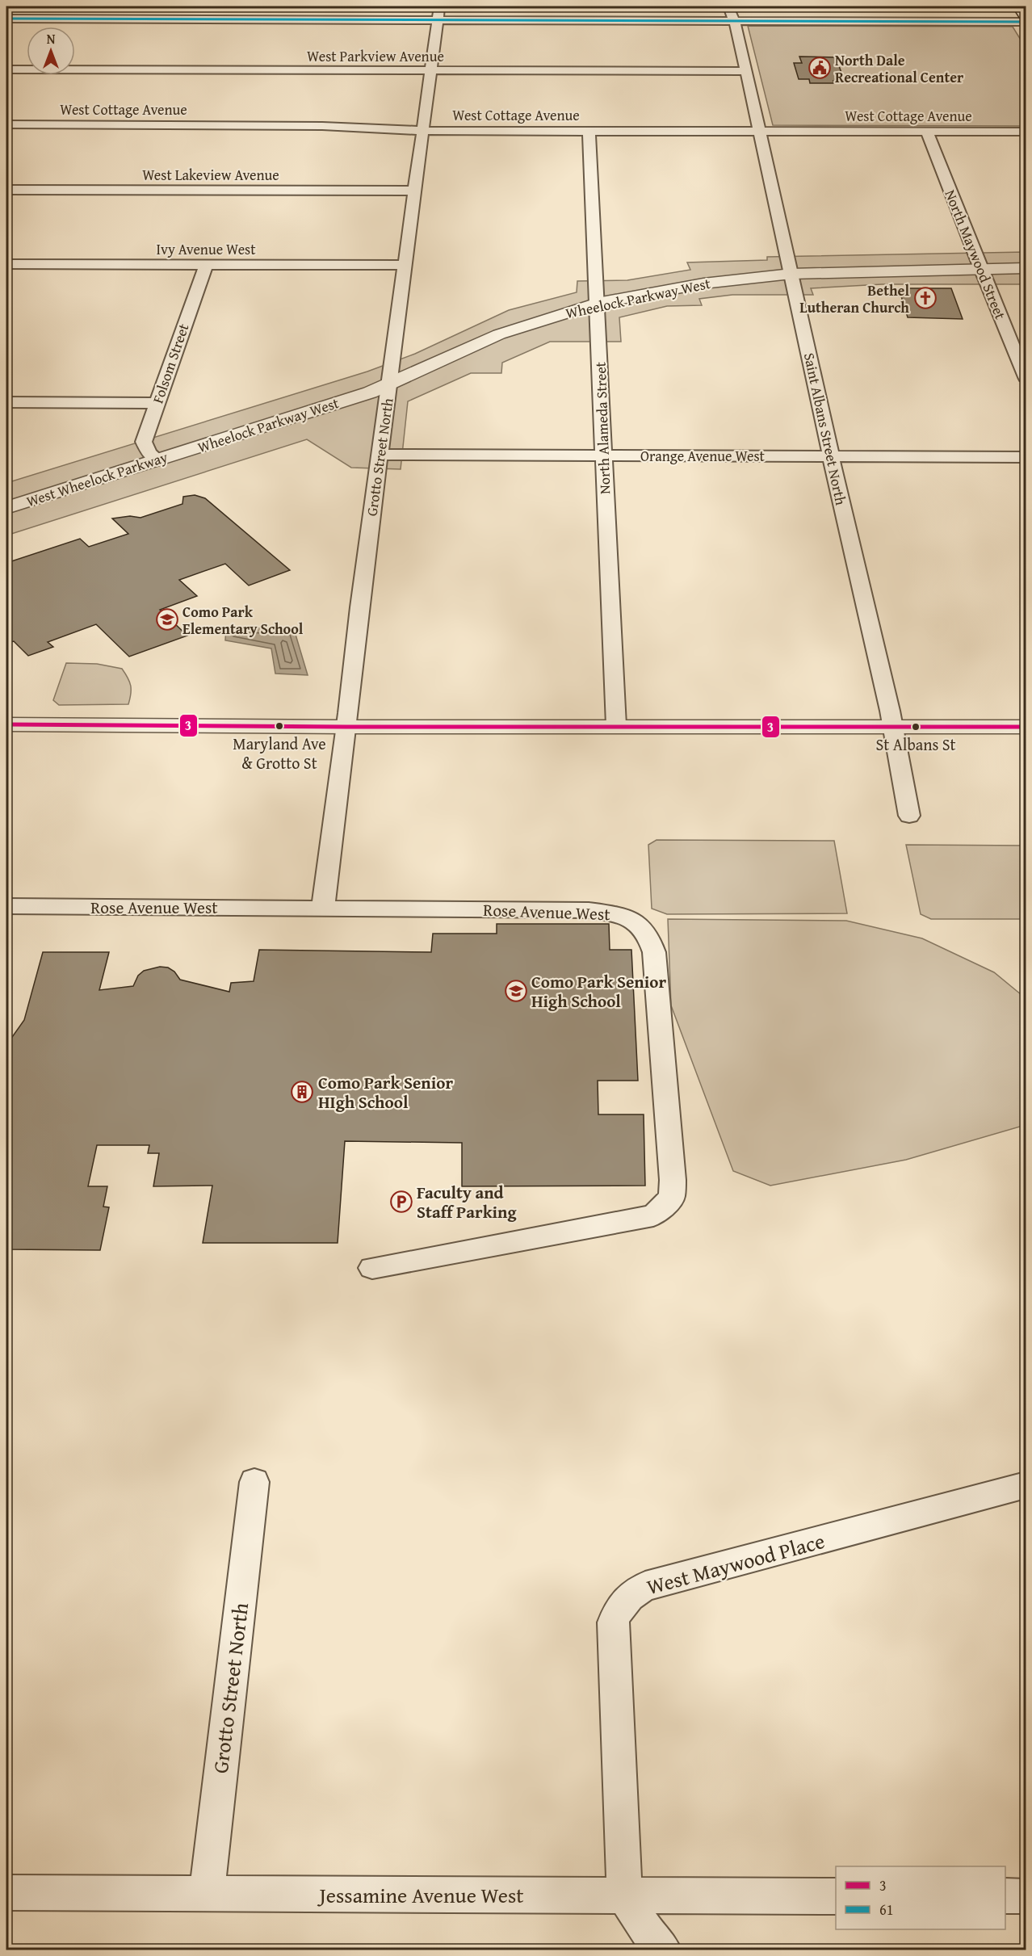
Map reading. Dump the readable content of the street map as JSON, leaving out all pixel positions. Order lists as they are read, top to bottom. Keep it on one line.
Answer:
{"streets":{"street":["West Parkview Avenue","West Cottage Avenue","West Lakeview Avenue","Ivy Avenue West","North Maywood Street","Wheelock Parkway West","Folsom Street","North Alameda Street","Saint Albans Street North","Orange Avenue West","Grotto Street North","West Wheelock Parkway","Rose Avenue West","West Maywood Place","Jessamine Avenue West"]},"crossings":[["West Parkview Avenue","Saint Albans Street North"],["West Parkview Avenue","Grotto Street North"],["West Cottage Avenue","North Maywood Street"],["West Cottage Avenue","North Alameda Street"],["West Cottage Avenue","Saint Albans Street North"],["West Cottage Avenue","Grotto Street North"],["West Lakeview Avenue","Grotto Street North"],["Ivy Avenue West","Folsom Street"],["Ivy Avenue West","Grotto Street North"],["North Maywood Street","Wheelock Parkway West"],["Wheelock Parkway West","North Alameda Street"],["Wheelock Parkway West","Saint Albans Street North"],["Wheelock Parkway West","Grotto Street North"],["Wheelock Parkway West","West Wheelock Parkway"],["Folsom Street","West Wheelock Parkway"],["North Alameda Street","Orange Avenue West"],["Saint Albans Street North","Orange Avenue West"],["Orange Avenue West","Grotto Street North"],["Grotto Street North","Rose Avenue West"],["Grotto Street North","Jessamine Avenue West"],["West Maywood Place","Jessamine Avenue West"]],"places":{"public building":["North Dale Recreational Center"],"church":["Bethel Lutheran Church"],"school or university":["Como Park Elementary School","Como Park Senior High School"],"other":["Maryland Ave & Grotto St","St Albans St"],"building":["Como Park Senior HIgh School"],"parking":["Faculty and Staff Parking"]},"lines":["transit line 61","transit line 3"],"legend":["3","61"],"north":"top"}
